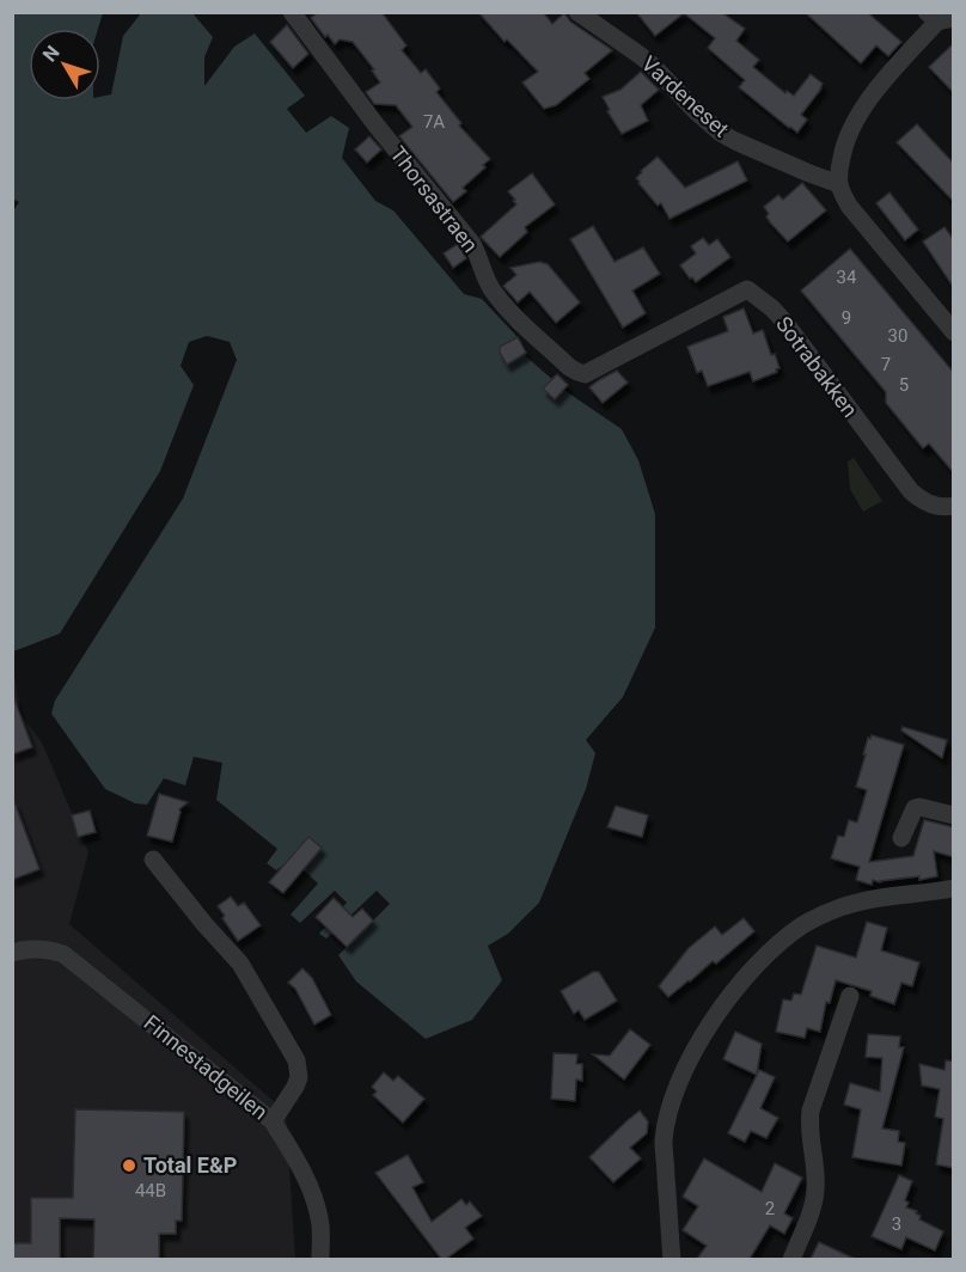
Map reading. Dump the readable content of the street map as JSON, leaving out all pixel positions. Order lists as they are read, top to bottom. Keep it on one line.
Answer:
{"streets":{"street":["Vardeneset","Thorsastraen","Sotrabakken","Finnestadgeilen"]},"crossings":[["Thorsastraen","Sotrabakken"]],"places":["Total E&P"],"house_numbers":["7A","34","9","30","7","5","44B","2","3"],"north":"top left"}
